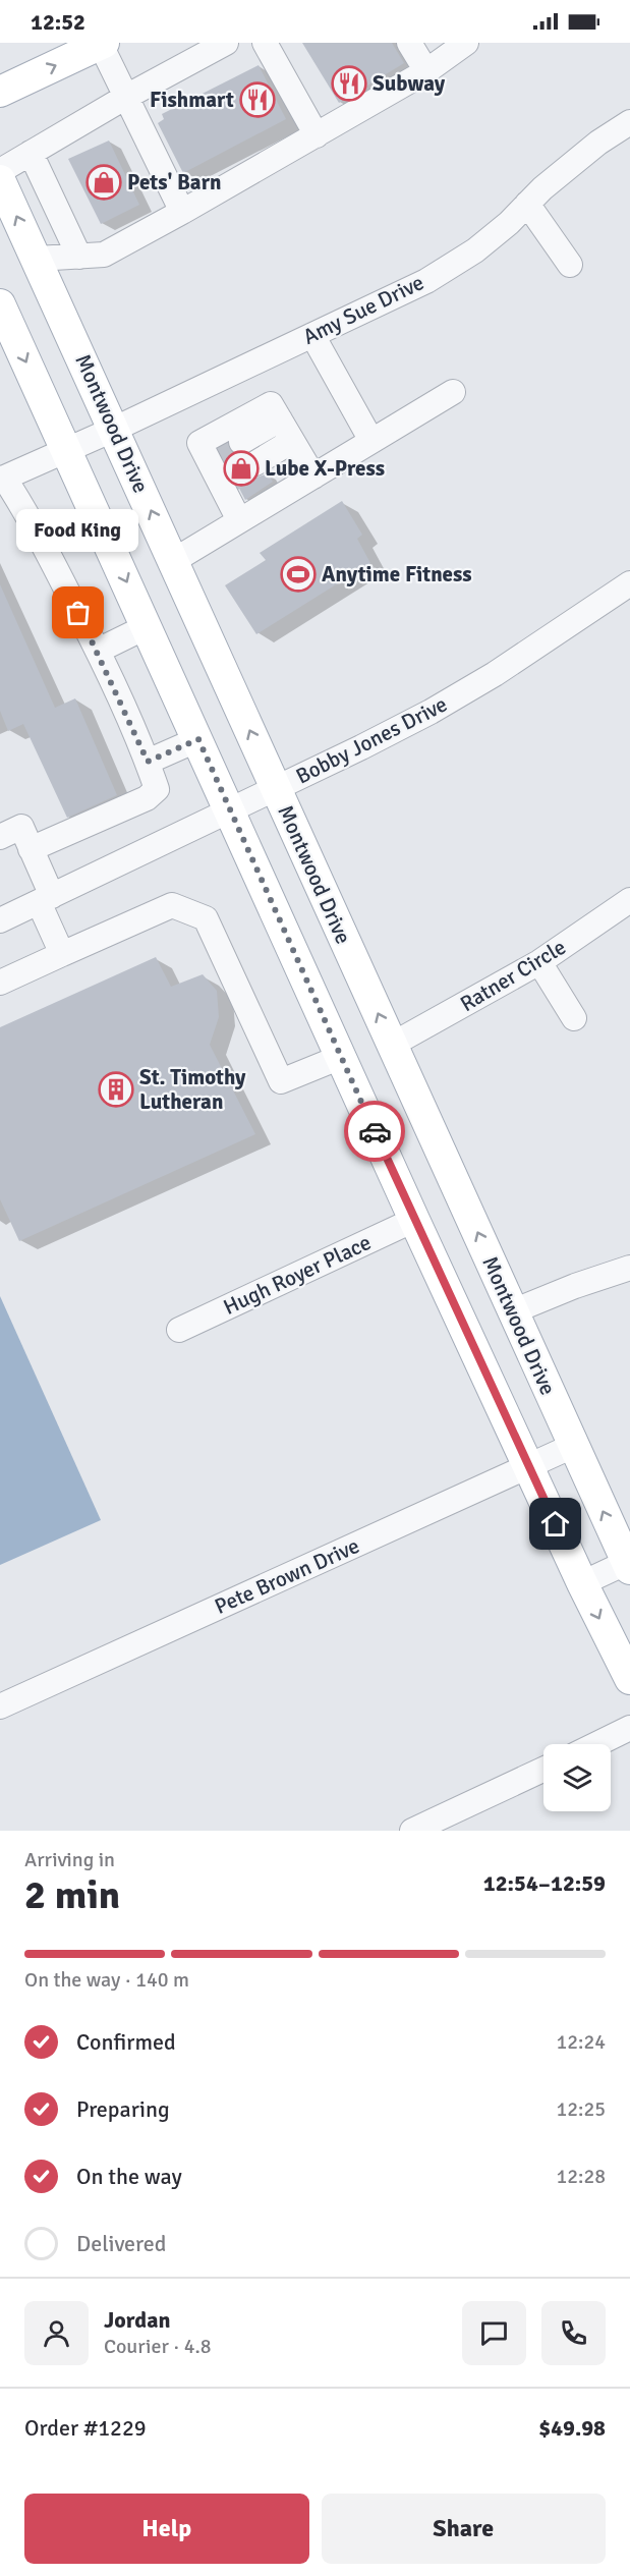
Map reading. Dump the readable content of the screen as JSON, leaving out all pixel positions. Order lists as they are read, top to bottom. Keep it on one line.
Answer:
{"streets":{"main road":["Montwood Drive"],"street":["Amy Sue Drive","Bobby Jones Drive","Ratner Circle","Hugh Royer Place","Pete Brown Drive"]},"crossings":[["Amy Sue Drive","Montwood Drive"],["Montwood Drive","Bobby Jones Drive"],["Montwood Drive","Ratner Circle"],["Montwood Drive","Pete Brown Drive"]],"places":{"restaurant":["Subway","Fishmart"],"shop":["Pets' Barn","Lube X-Press"],"sports":["Anytime Fitness"],"other":["Food King"],"building":["St. Timothy Lutheran"]},"page":{"status":"12:52","bubble":"Food King","heading":["2 min","Arriving in","12:54–12:59"],"panel":["Jordan","Courier · 4.8","Order #1229","$49.98"],"bar":"On the way · 140 m","list":[["Confirmed","12:24"],["Preparing","12:25"],["On the way","12:28"],"Delivered"],"buttons":["Help","Share"]}}
